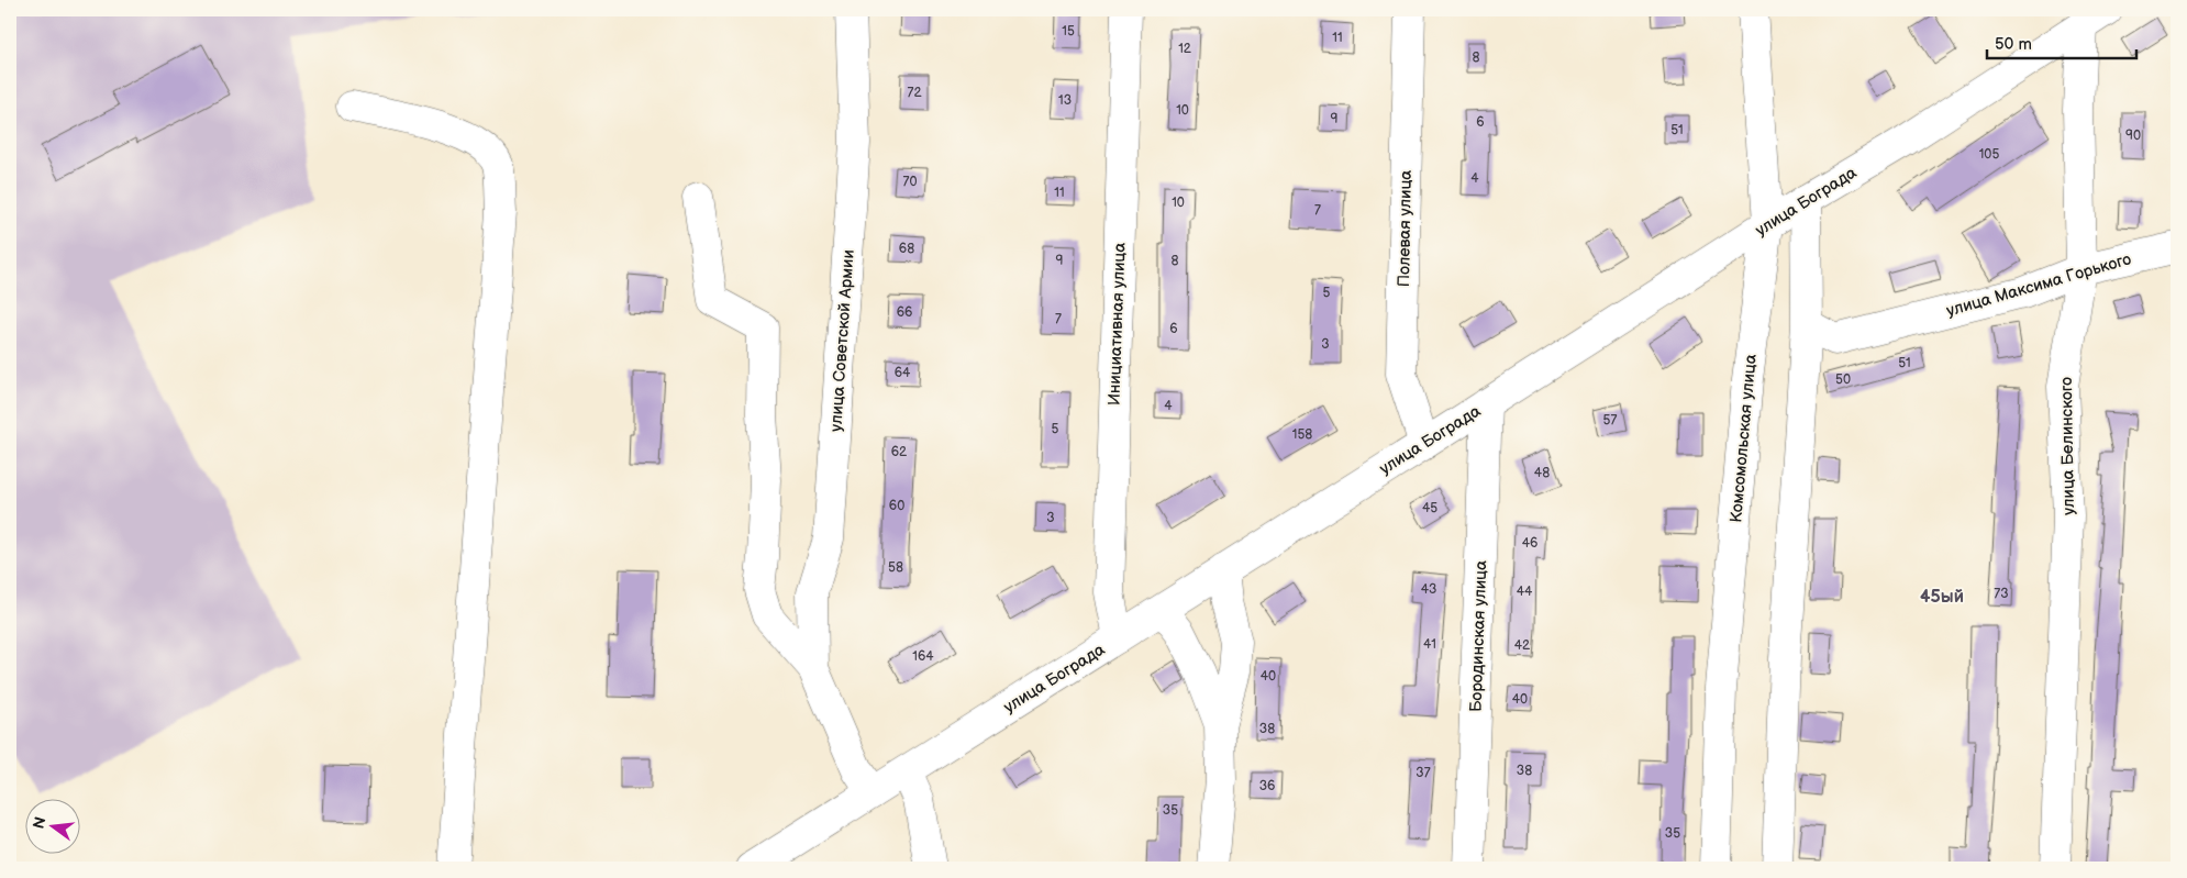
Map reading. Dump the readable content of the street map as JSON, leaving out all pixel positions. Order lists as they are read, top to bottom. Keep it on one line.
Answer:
{"streets":{"street":["улица Бограда","Полевая улица","улица Максима Горького","Инициативная улица","улица Советской Армии","Комсомольская улица","улица Белинского","Бородинская улица"]},"crossings":[["улица Бограда","Полевая улица"],["улица Бограда","Инициативная улица"],["улица Бограда","улица Советской Армии"],["улица Бограда","Комсомольская улица"],["улица Бограда","улица Белинского"],["улица Бограда","Бородинская улица"],["улица Максима Горького","улица Белинского"]],"districts":["45ый"],"house_numbers":["15","11","12","8","72","13","10","9","6","51","90","105","4","70","11","10","7","68","9","8","5","66","7","6","3","51","64","50","4","57","5","158","62","48","60","45","3","46","58","43","44","73","41","42","164","40","40","38","38","37","36","35","35"],"scale_bar":"50 m","north":"left"}
